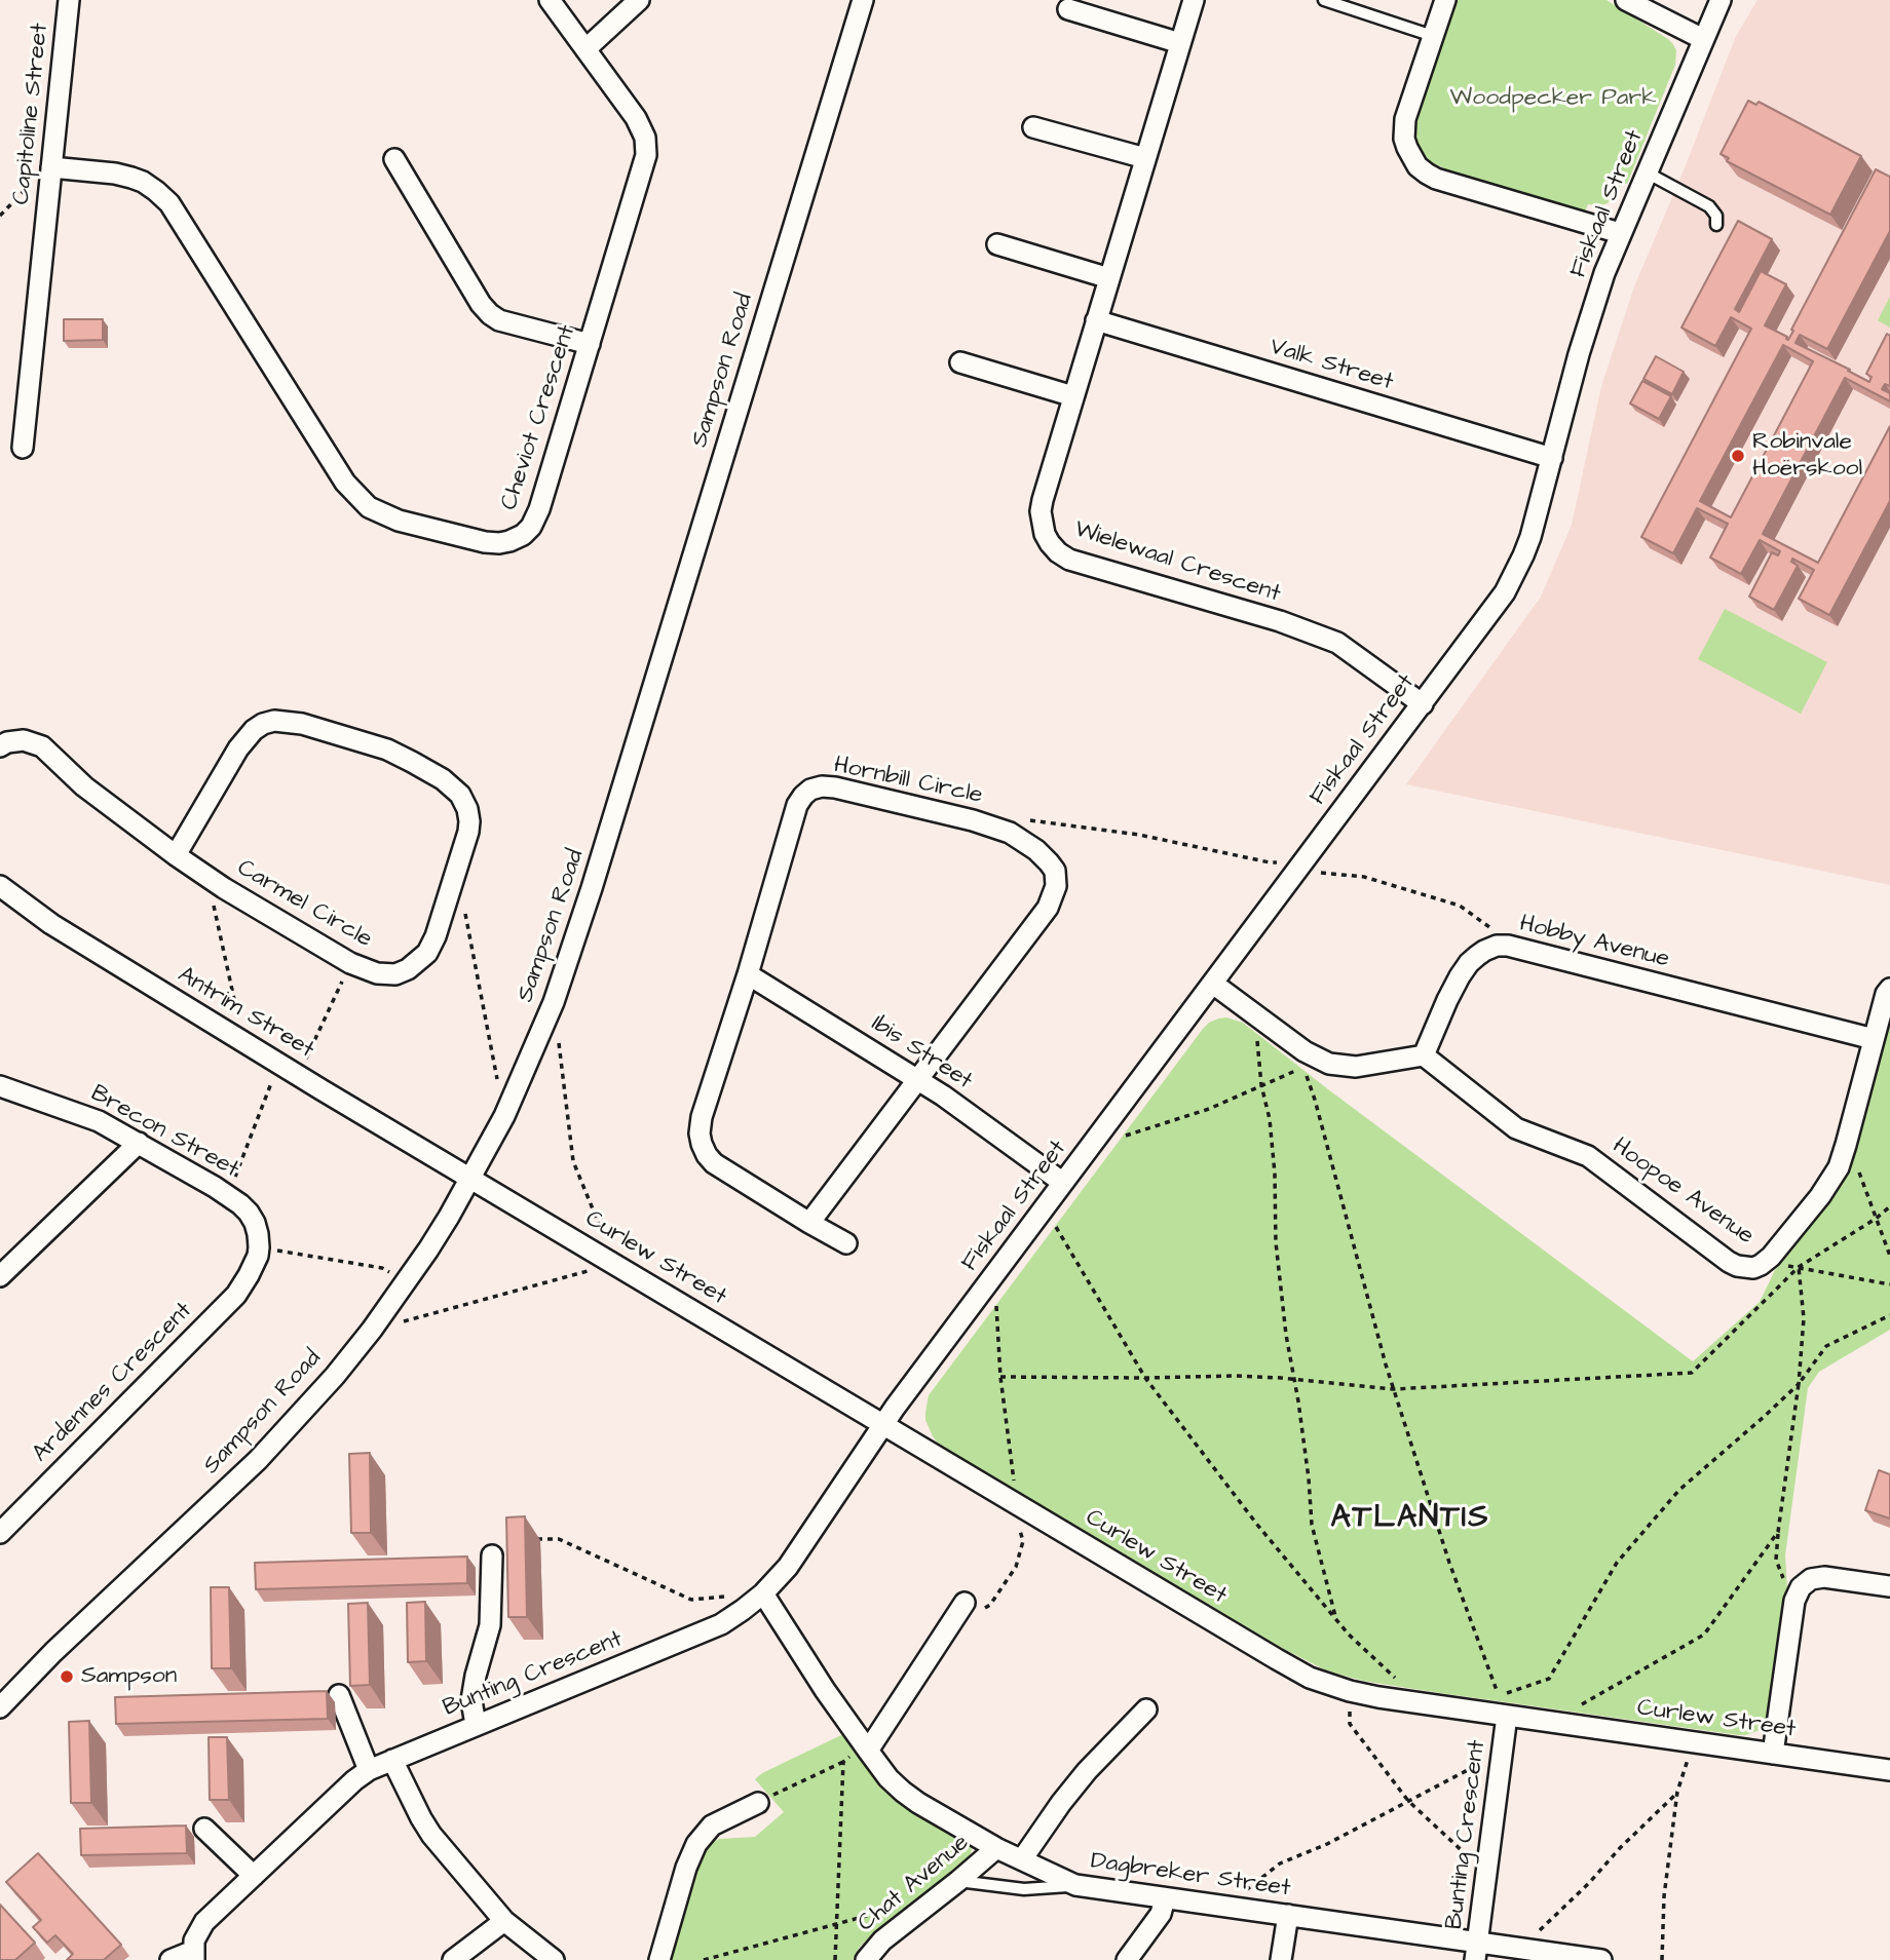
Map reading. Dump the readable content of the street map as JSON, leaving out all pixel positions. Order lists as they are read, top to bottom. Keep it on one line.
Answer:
{"streets":{"street":["Capitoline Street","Fiskaal Street","Valk Street","Sampson Road","Cheviot Crescent","Wielewaal Crescent","Hornbill Circle","Carmel Circle","Hobby Avenue","Antrim Street","Ibis Street","Brecon Street","Hoopoe Avenue","Curlew Street","Ardennes Crescent","Bunting Crescent","Dagbreker Street","Chat Avenue"]},"crossings":[["Capitoline Street","Cheviot Crescent"],["Fiskaal Street","Valk Street"],["Fiskaal Street","Wielewaal Crescent"],["Fiskaal Street","Ibis Street"],["Fiskaal Street","Curlew Street"],["Fiskaal Street","Bunting Crescent"],["Valk Street","Wielewaal Crescent"],["Sampson Road","Antrim Street"],["Sampson Road","Curlew Street"],["Hornbill Circle","Ibis Street"],["Hobby Avenue","Hoopoe Avenue"],["Antrim Street","Curlew Street"],["Brecon Street","Ardennes Crescent"],["Curlew Street","Bunting Crescent"],["Bunting Crescent","Dagbreker Street"],["Dagbreker Street","Chat Avenue"]],"districts":["ATLANTIS"],"parks":["Woodpecker Park"],"places":["Robinvale Hoërskool","Sampson"]}
